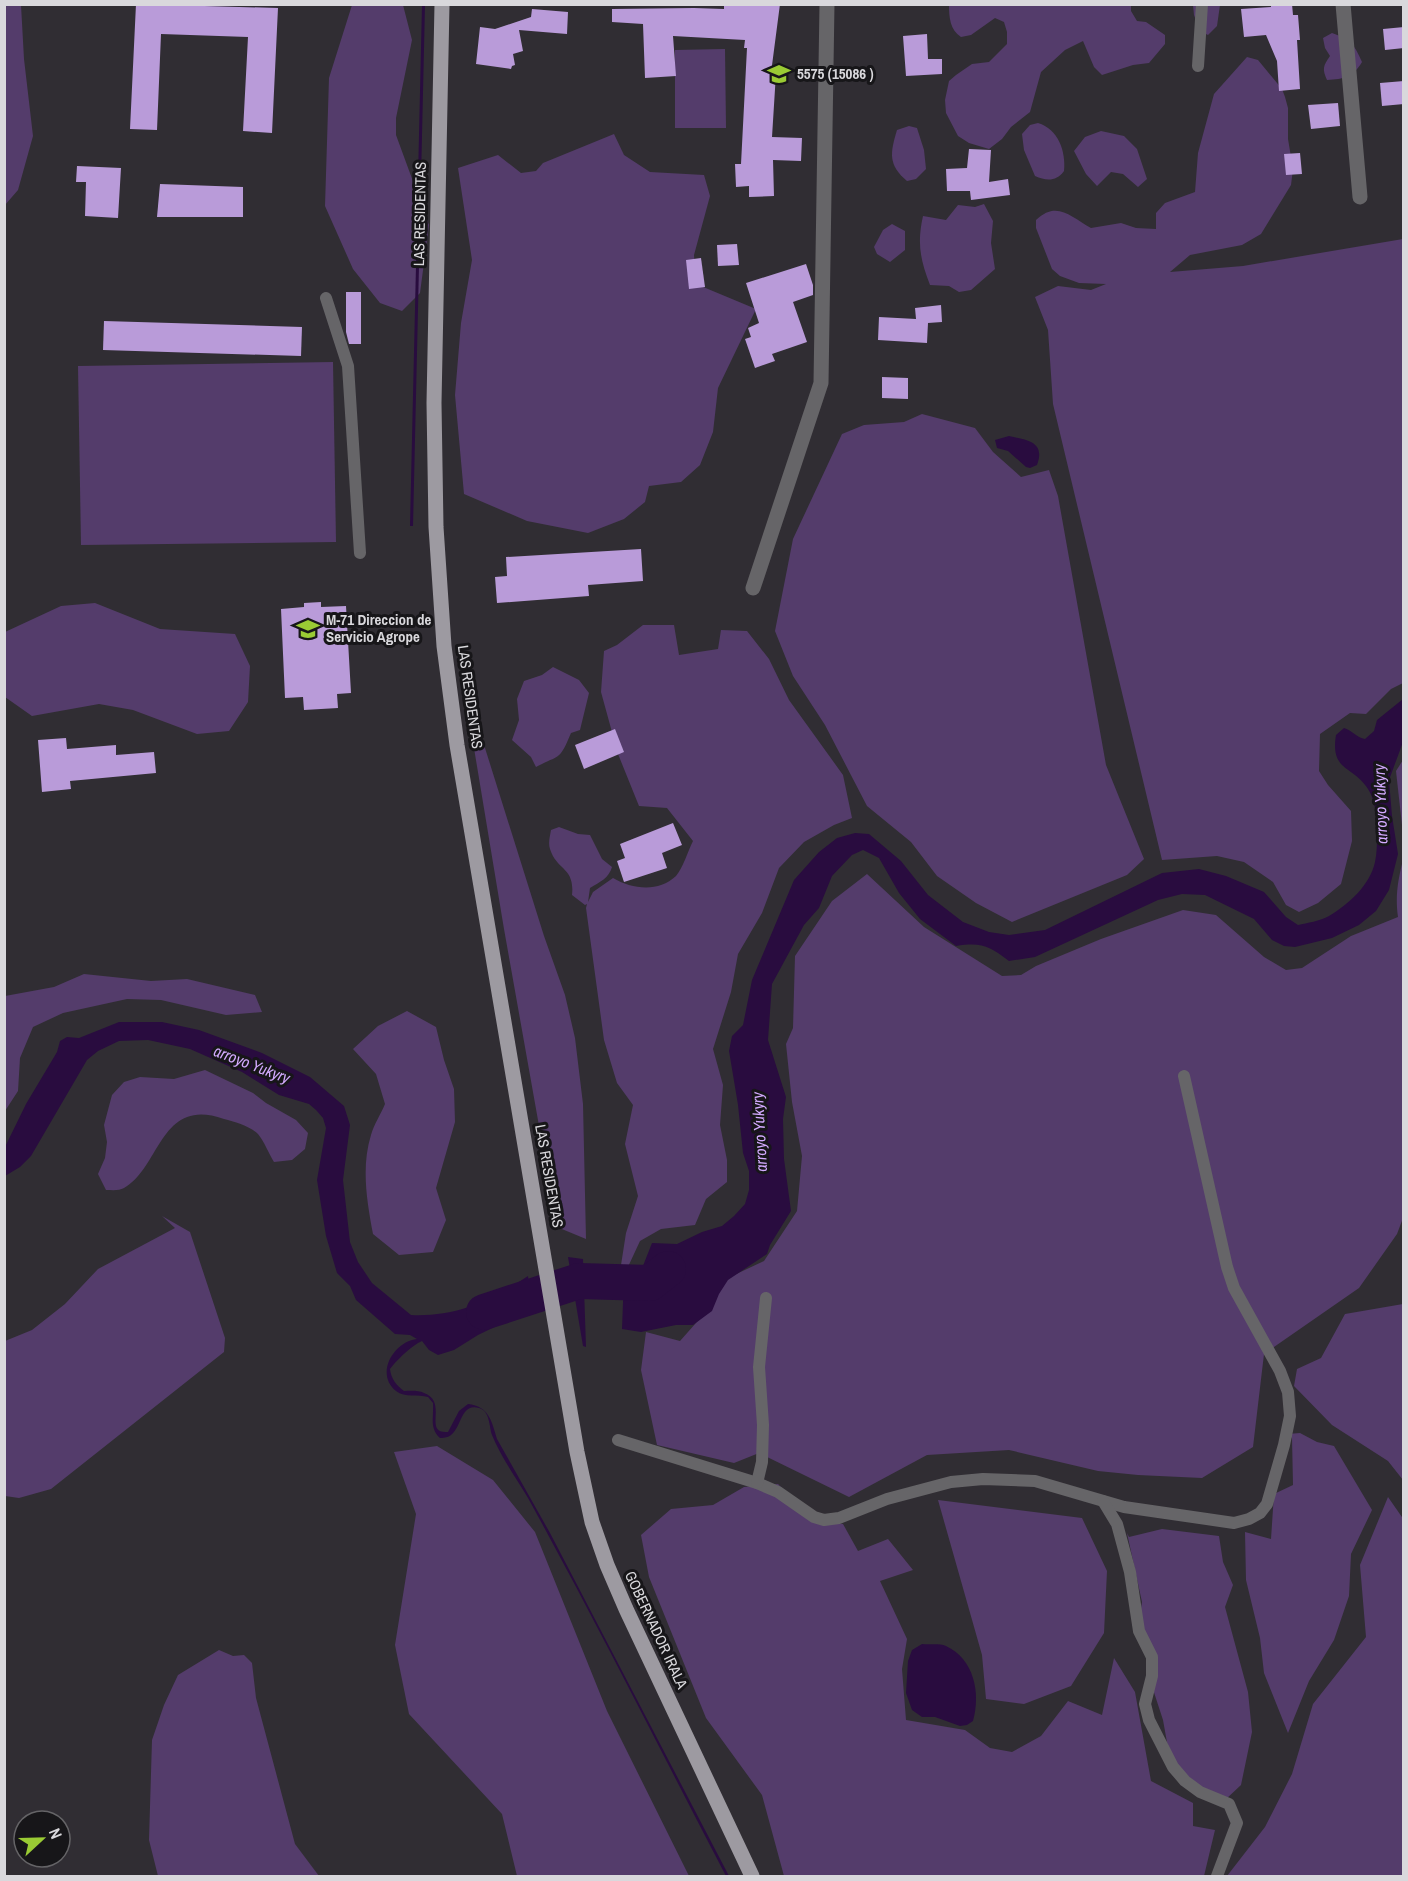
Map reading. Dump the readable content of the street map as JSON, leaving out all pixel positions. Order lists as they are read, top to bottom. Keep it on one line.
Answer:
{"streets":{"main road":["LAS RESIDENTAS","GOBERNADOR IRALA"]},"crossings":[["LAS RESIDENTAS","GOBERNADOR IRALA"]],"water":["arroyo Yukyry"],"places":{"school or university":["5575 (15086 )","M-71 Direccion de Servicio Agrope"]},"north":"right"}
